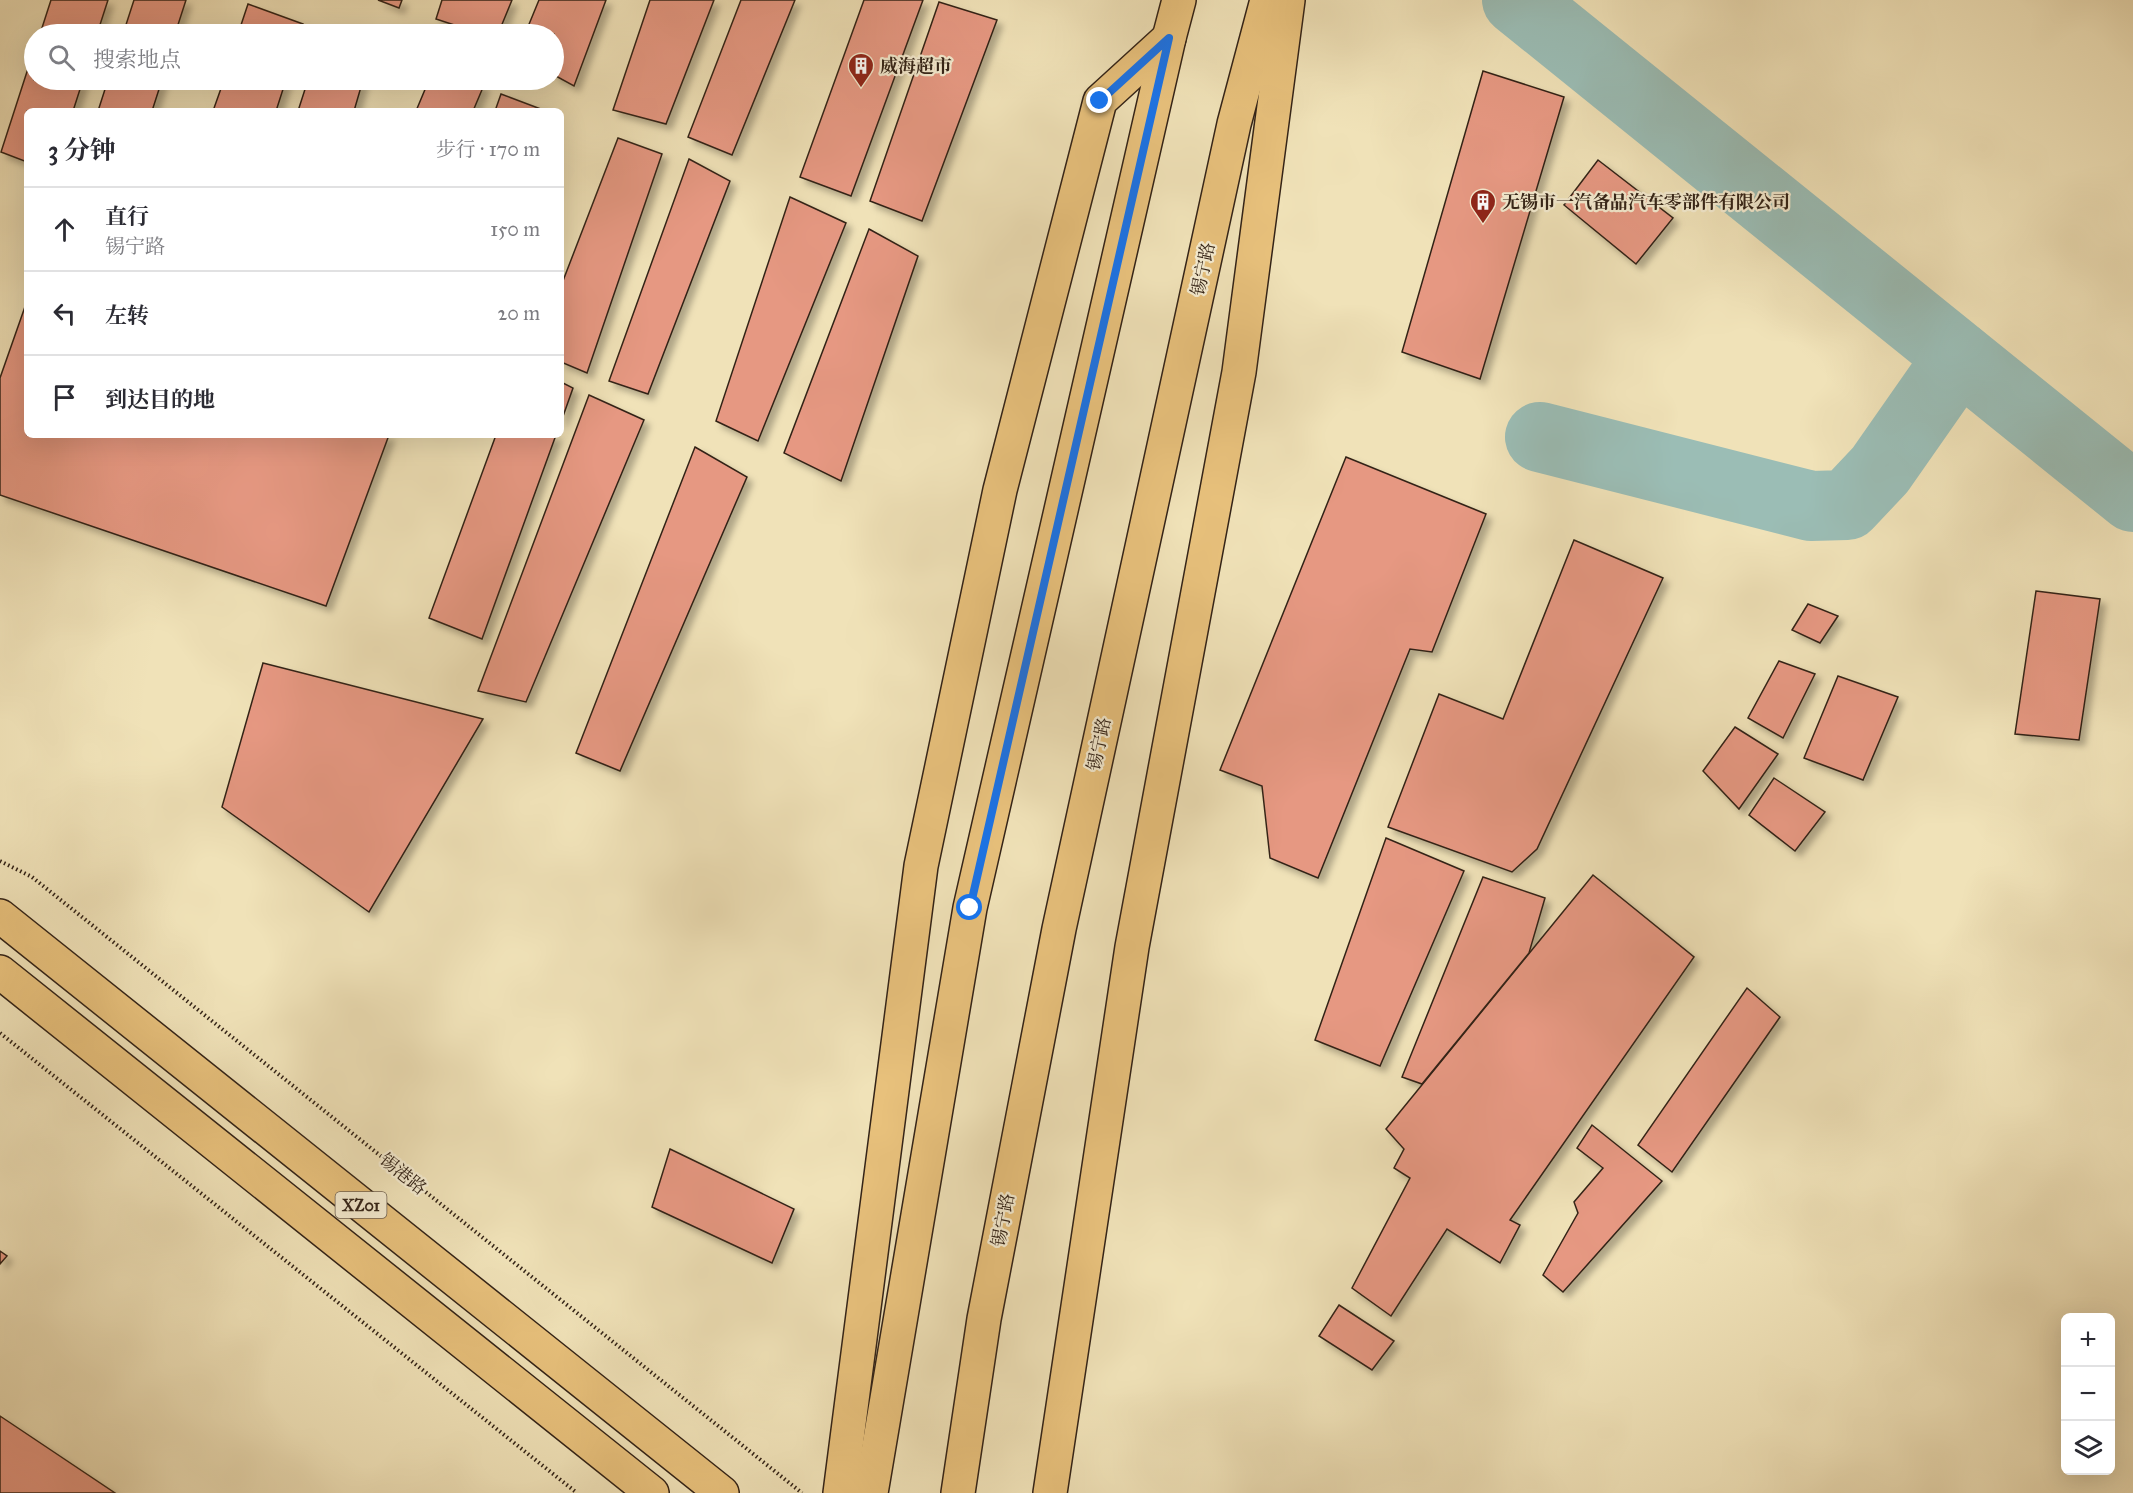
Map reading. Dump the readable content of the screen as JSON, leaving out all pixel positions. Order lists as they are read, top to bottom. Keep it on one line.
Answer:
{"streets":{"main road":["锡宁路","XZ01"],"path":["锡港路"]},"places":{"building":["威海超市","无锡市一汽备品汽车零部件有限公司"]},"page":{"search":"搜索地点","heading":["3 分钟","步行 · 170 m"],"list":[["直行","锡宁路","150 m"],["左转","20 m"],"到达目的地"],"map_buttons":["+","−"]}}
